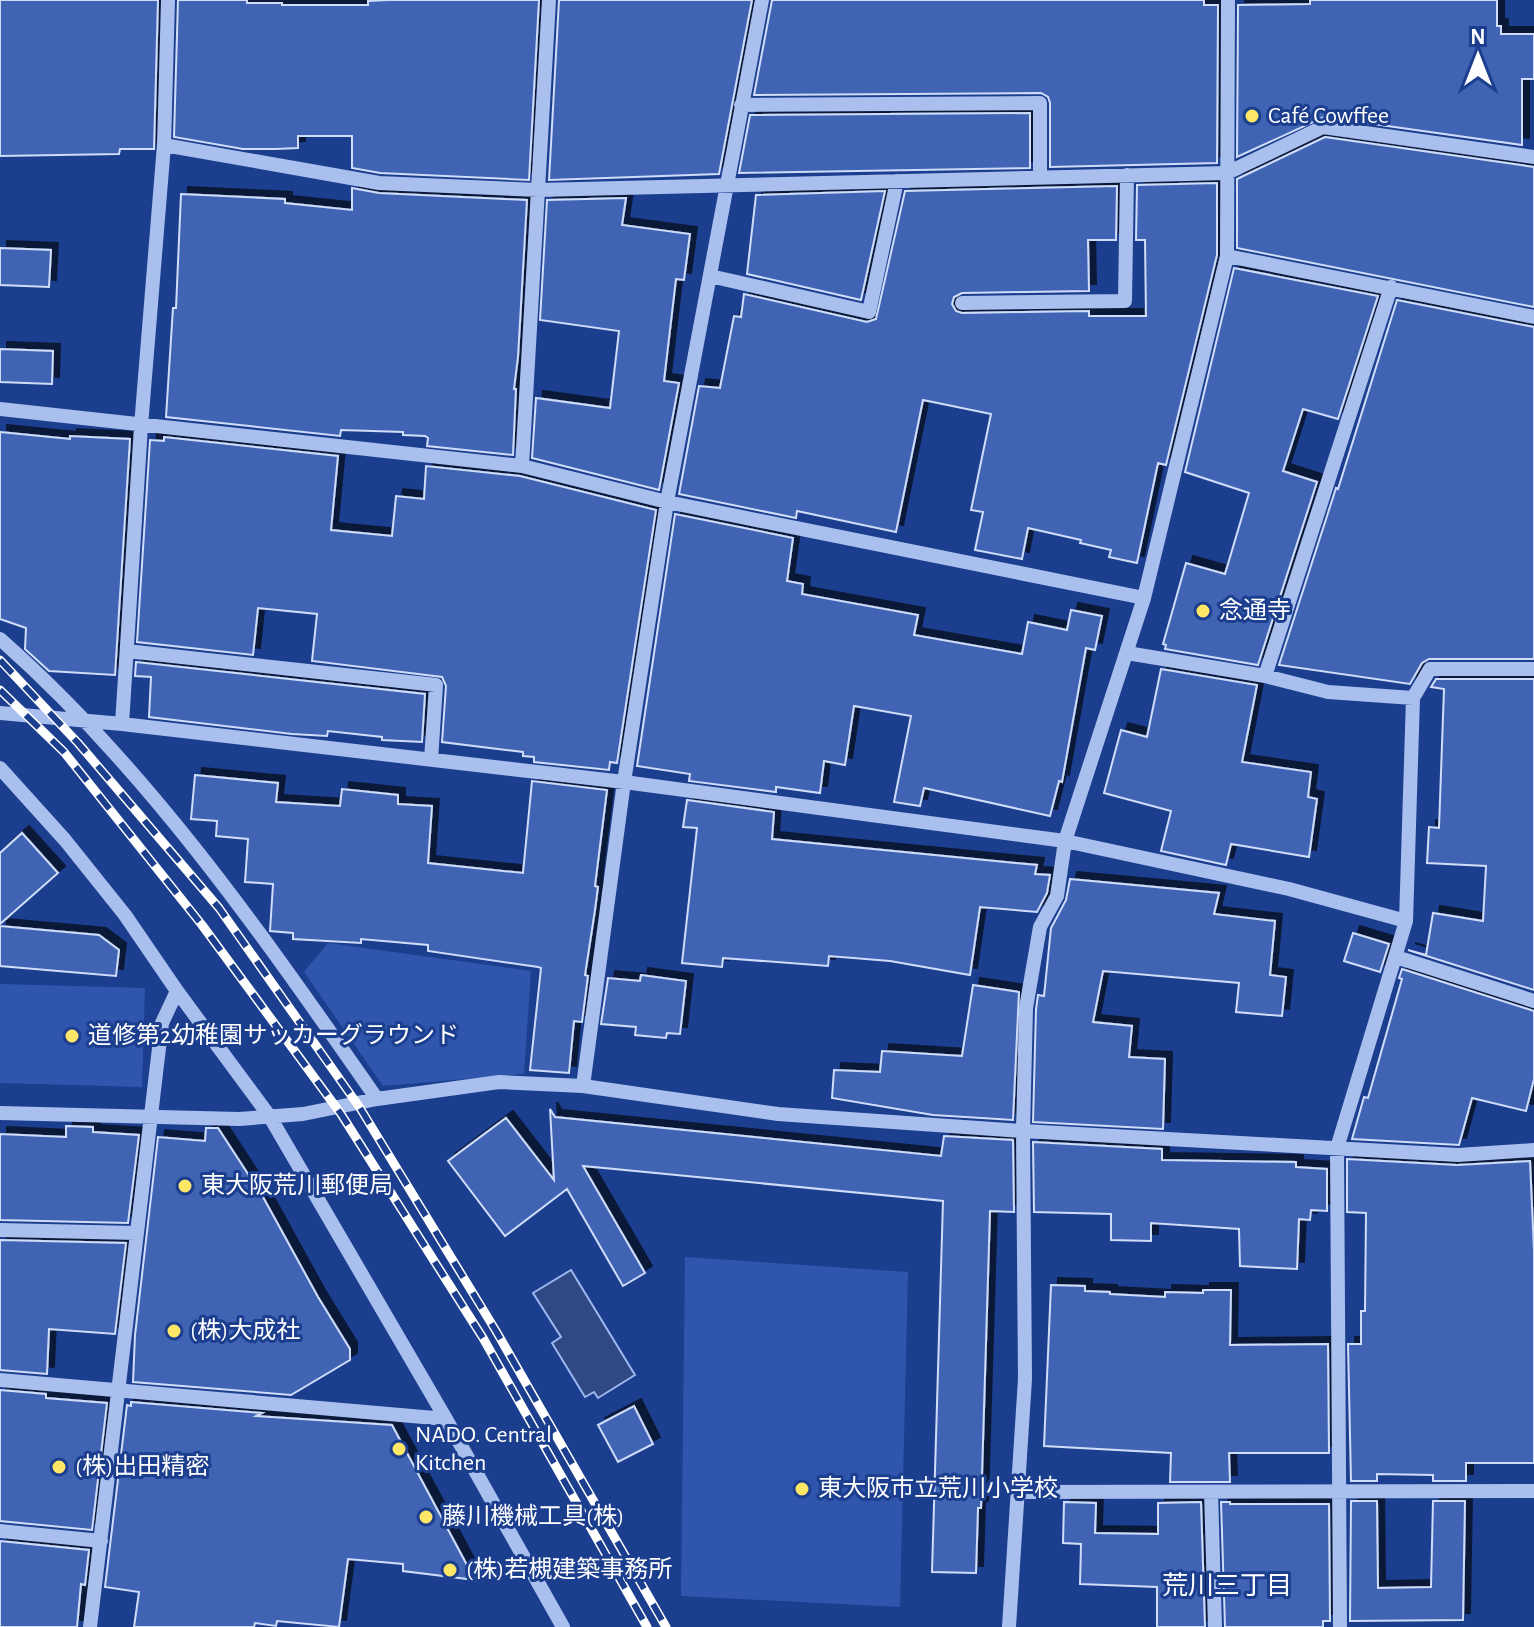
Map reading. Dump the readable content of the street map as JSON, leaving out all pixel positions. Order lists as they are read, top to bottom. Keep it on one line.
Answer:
{"districts":["荒川三丁目"],"places":["Café Cowffee","念通寺","道修第2幼稚園サッカーグラウンド","東大阪荒川郵便局","(株)大成社","NADO. Central Kitchen","(株)出田精密","東大阪市立荒川小学校","藤川機械工具(株)","(株)若槻建築事務所"],"north":"top"}
